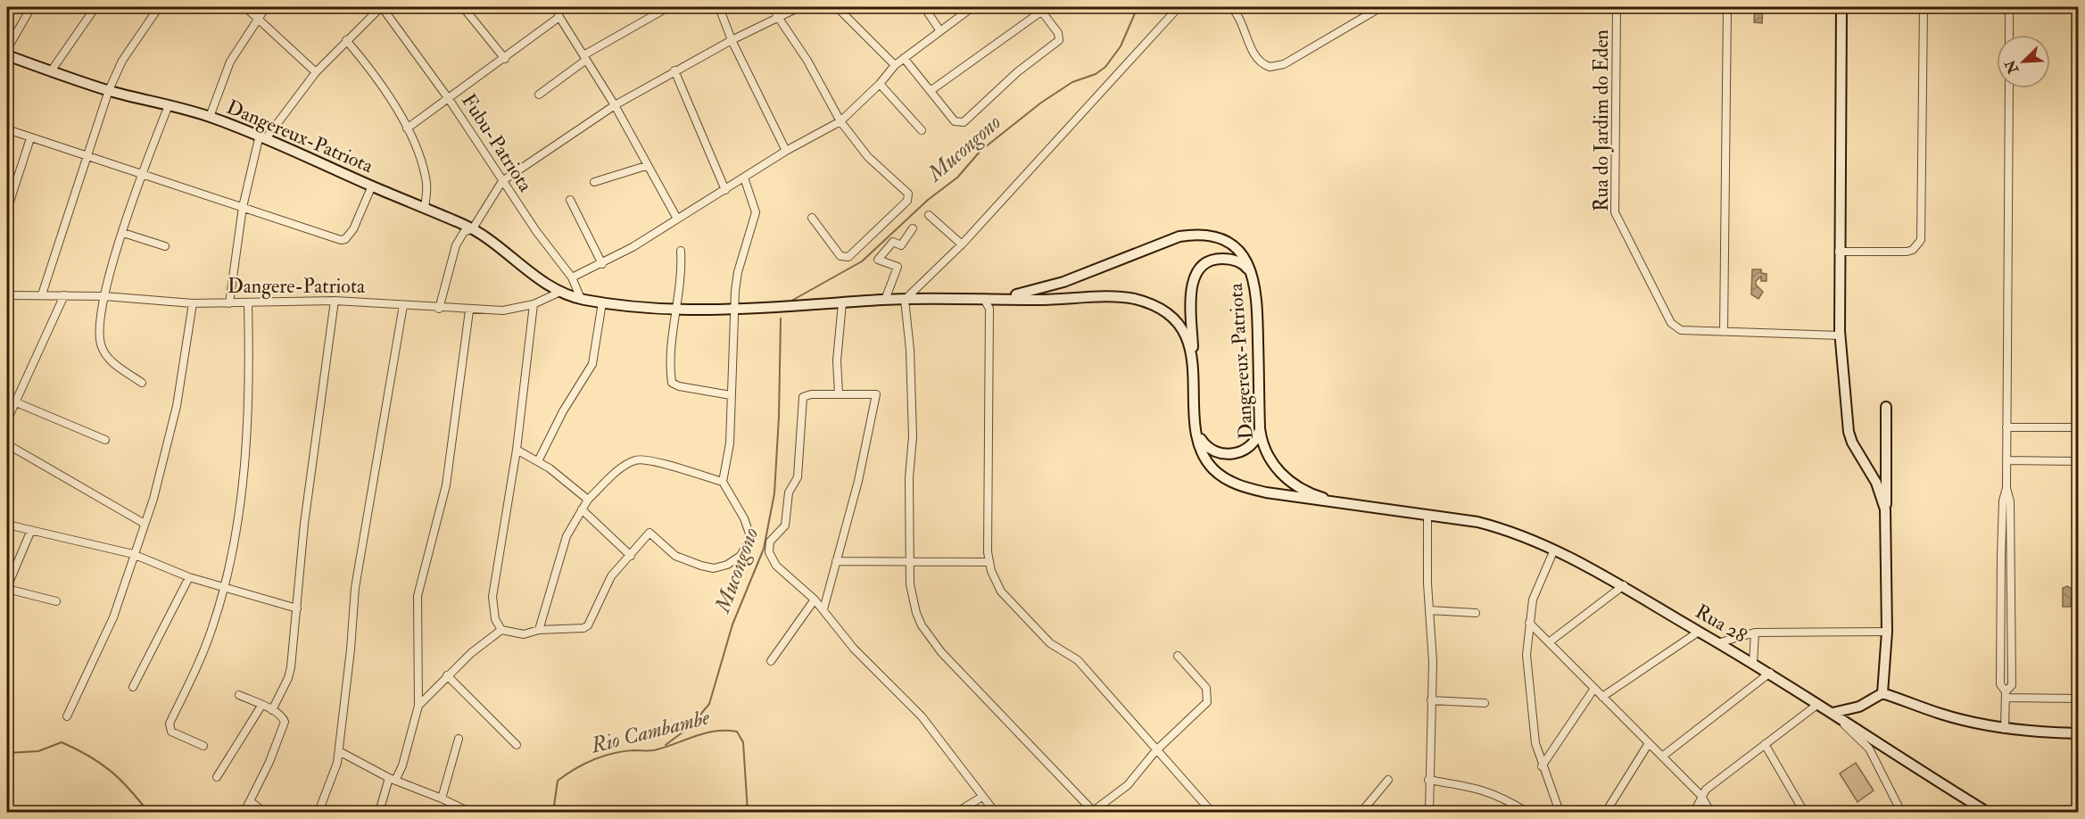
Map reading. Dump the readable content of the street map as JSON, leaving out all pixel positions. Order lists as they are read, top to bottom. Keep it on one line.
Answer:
{"streets":{"street":["Rua do Jardim do Eden","Dangereux-Patriota","Fubu-Patriota","Dangere-Patriota","Rua 28"]},"crossings":[["Dangereux-Patriota","Dangere-Patriota"],["Dangereux-Patriota","Rua 28"]],"water":["Mucongono","Rio Cambambe"],"north":"bottom left"}
